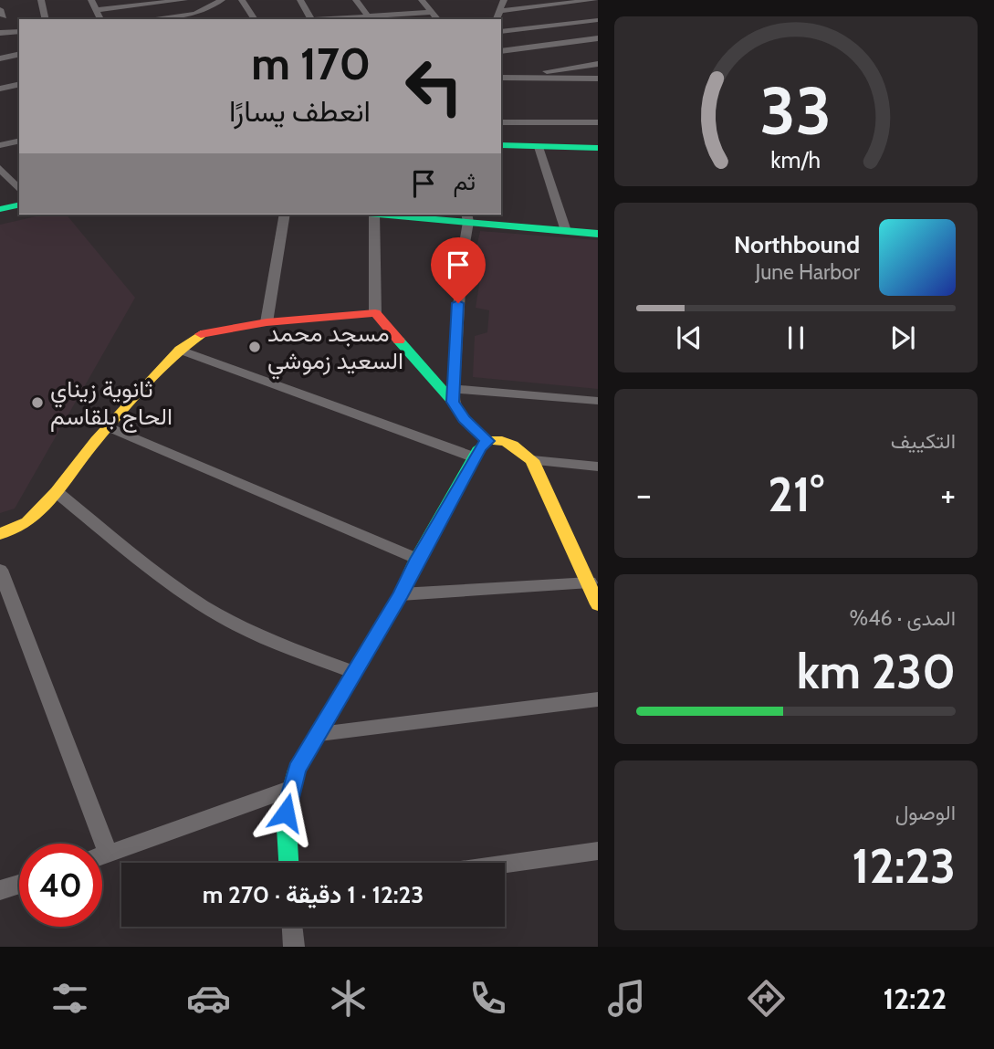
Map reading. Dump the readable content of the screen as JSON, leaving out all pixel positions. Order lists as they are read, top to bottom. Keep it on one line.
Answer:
{"places":["مسجد محمد السعيد زموشي","ثانوية زيناي الحاج بلقاسم"],"page":{"turn":["170 m","انعطف يسارًا"],"then":"ثم","song":["Northbound","June Harbor"],"tile":["التكييف",["المدى · 46%","230 km"],["الوصول","12:23"]],"heat":["−","21°","+"],"limit":"40","trip":"12:23 · 1 دقيقة · 270 m","tabs":"12:22","gauge":["33","km/h"]}}
